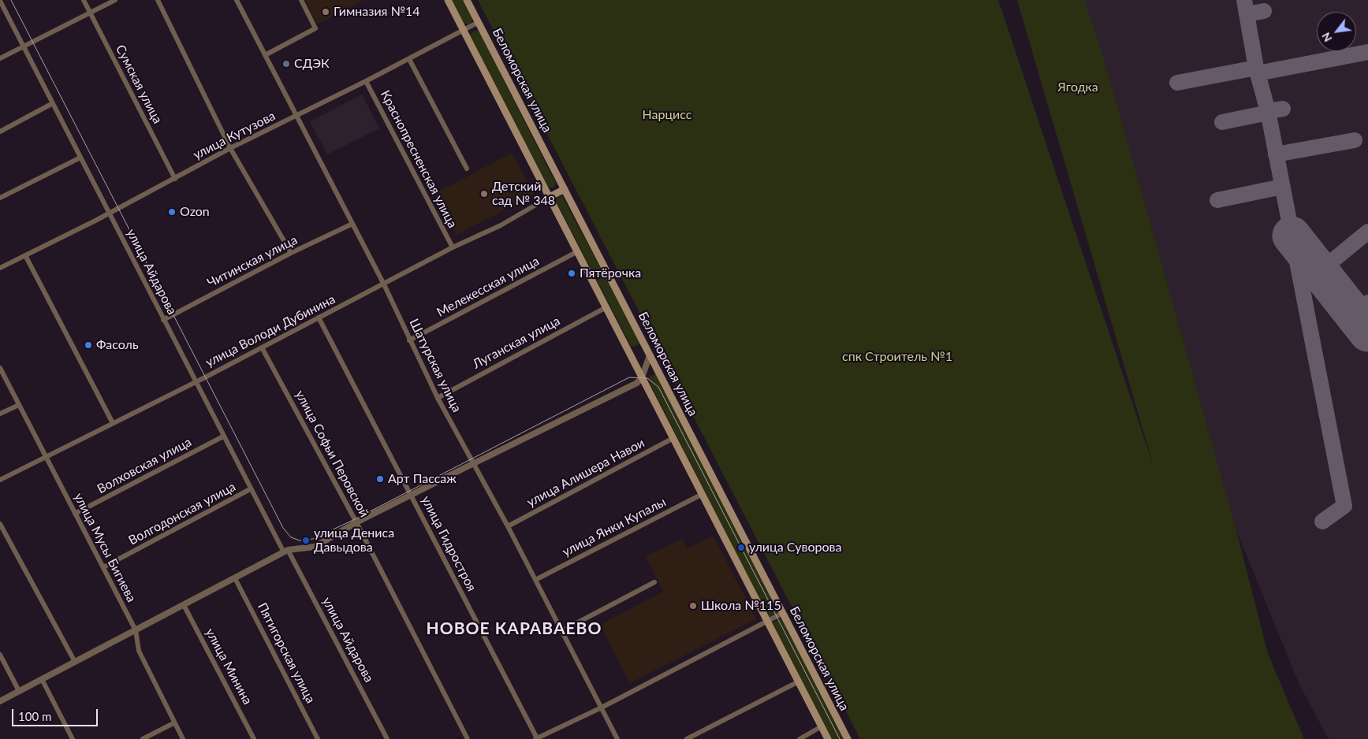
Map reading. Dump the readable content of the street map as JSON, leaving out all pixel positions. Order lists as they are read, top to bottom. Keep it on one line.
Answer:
{"streets":{"main road":["Беломорская улица"],"street":["Сумская улица","улица Кутузова","Краснопресненская улица","Читинская улица","улица Айдарова","Мелекесская улица","улица Володи Дубинина","Луганская улица","Шатурская улица","улица Софьи Перовской","Волховская улица","улица Алишера Навои","Волгодонская улица","улица Янки Купалы","улица Гидростроя","улица Мусы Бигиева","Пятигорская улица","улица Минина"]},"crossings":[["Беломорская улица","улица Кутузова"],["Сумская улица","улица Кутузова"],["улица Кутузова","Краснопресненская улица"],["улица Кутузова","улица Айдарова"],["улица Кутузова","Шатурская улица"],["Краснопресненская улица","улица Володи Дубинина"],["Читинская улица","улица Айдарова"],["Читинская улица","Шатурская улица"],["улица Айдарова","улица Володи Дубинина"],["улица Айдарова","Волховская улица"],["улица Айдарова","Волгодонская улица"],["Мелекесская улица","Шатурская улица"],["улица Володи Дубинина","Шатурская улица"],["улица Володи Дубинина","улица Софьи Перовской"],["улица Володи Дубинина","улица Гидростроя"],["улица Володи Дубинина","улица Мусы Бигиева"],["Луганская улица","Шатурская улица"],["Шатурская улица","улица Алишера Навои"],["Шатурская улица","улица Янки Купалы"],["Волховская улица","улица Мусы Бигиева"],["Волгодонская улица","улица Мусы Бигиева"]],"districts":["НОВОЕ КАРАВАЕВО"],"parks":["Ягодка","Нарцисс","спк Строитель №1"],"places":["Гимназия №14","СДЭК","Детский сад № 348","Ozon","Пятёрочка","Фасоль","Арт Пассаж","улица Дениса Давыдова","улица Суворова","Школа №115"],"scale_bar":"100 m","north":"bottom left"}
